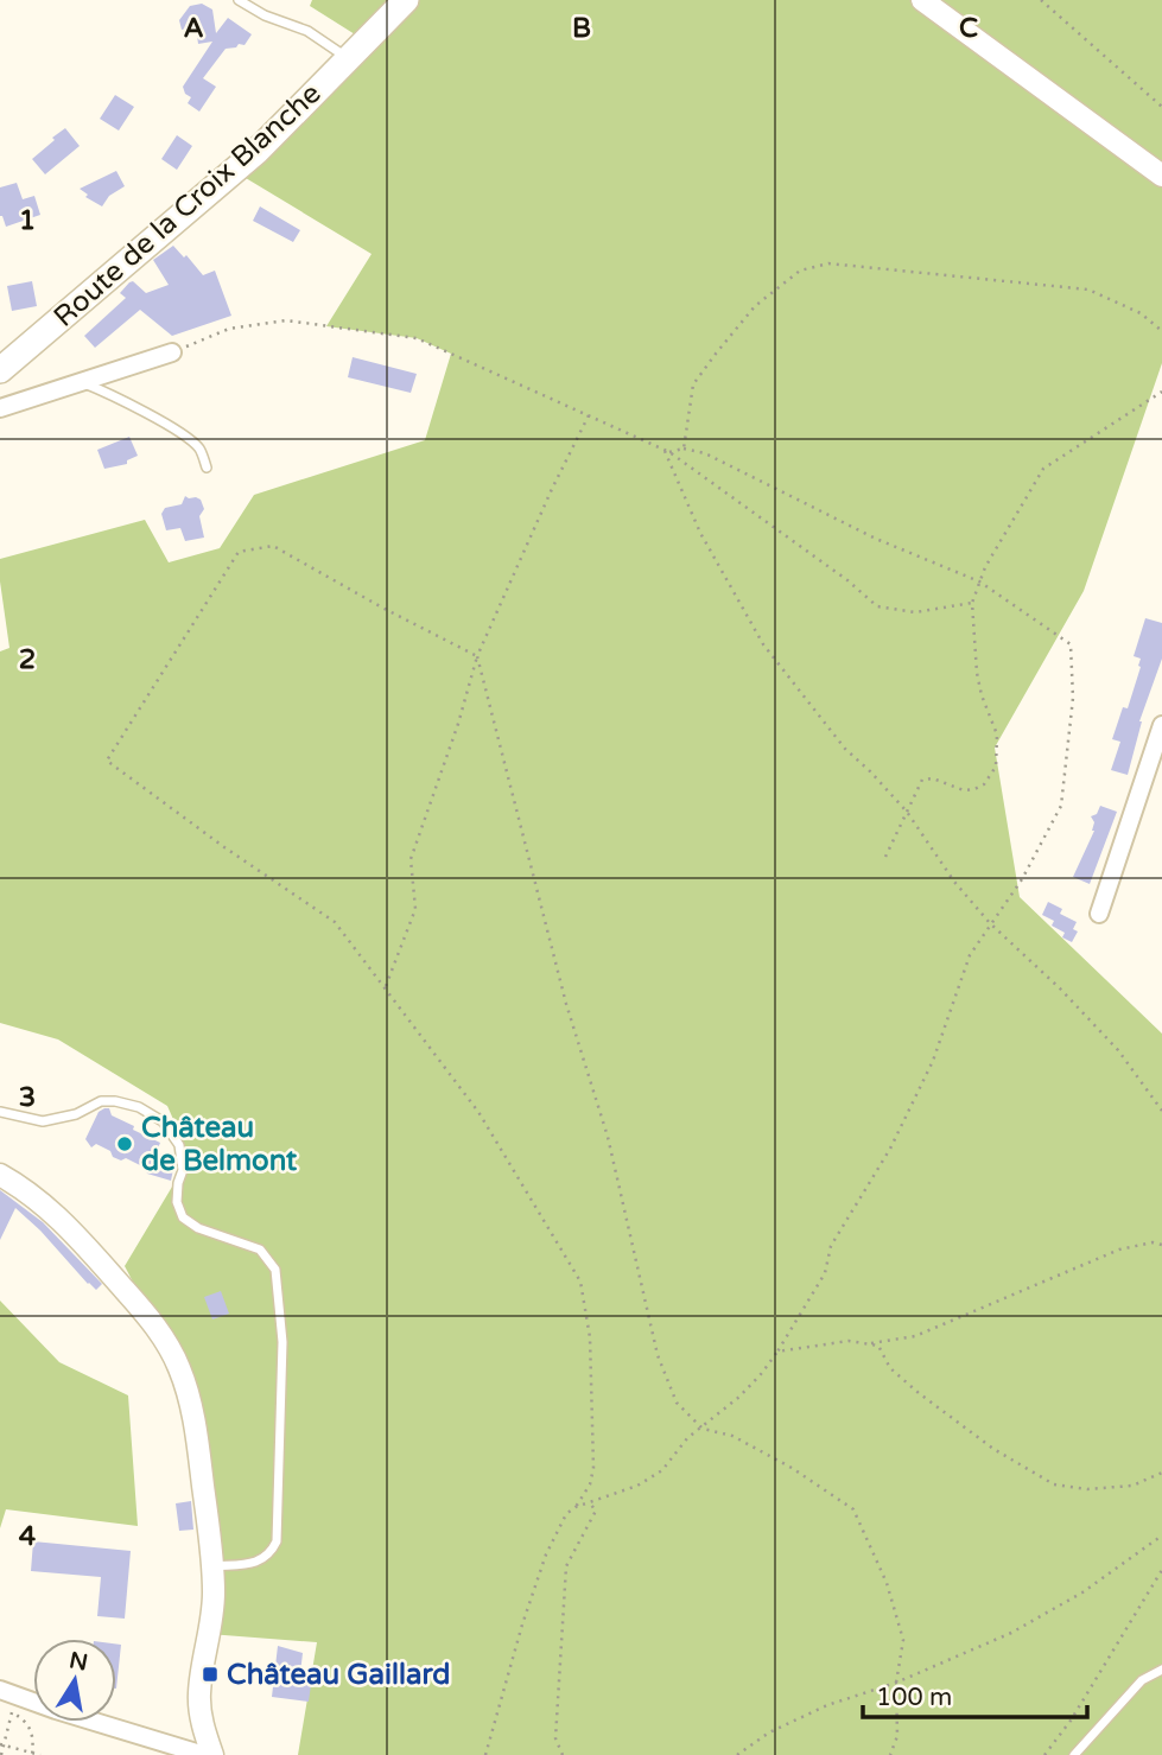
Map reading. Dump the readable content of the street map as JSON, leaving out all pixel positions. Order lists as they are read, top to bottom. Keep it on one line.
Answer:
{"streets":{"main road":["Route de la Croix Blanche"]},"places":{"other":["Château de Belmont"],"transit":["Château Gaillard"]},"scale_bar":"100 m","north":"top","grid":{"columns":["A","B","C"],"rows":["1","2","3","4"]}}
